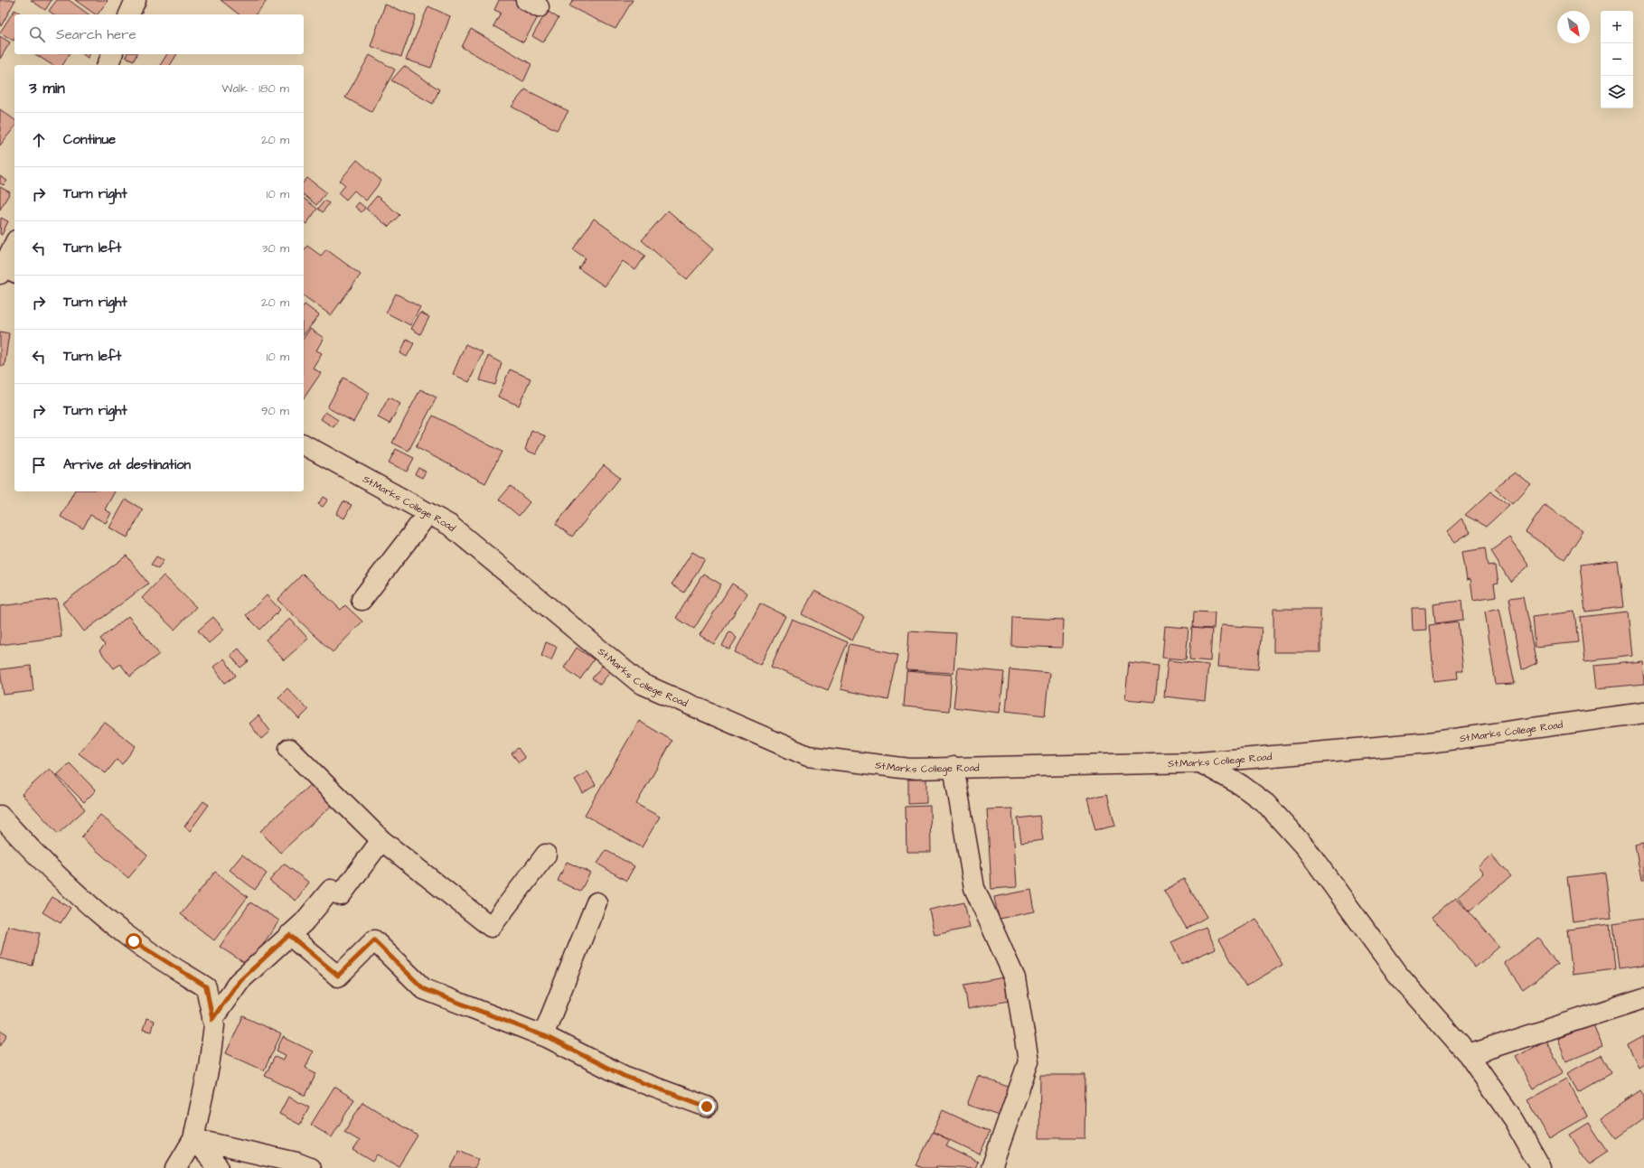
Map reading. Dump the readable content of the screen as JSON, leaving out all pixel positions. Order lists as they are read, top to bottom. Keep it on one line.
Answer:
{"streets":{"street":["St.Marks College Road"]},"north":"bottom right","page":{"map_buttons":["+","−"],"search":"Search here","heading":["3 min","Walk · 180 m"],"list":[["Continue","20 m"],["Turn right","10 m"],["Turn left","30 m"],["Turn right","20 m"],["Turn left","10 m"],["Turn right","90 m"],"Arrive at destination"]}}
